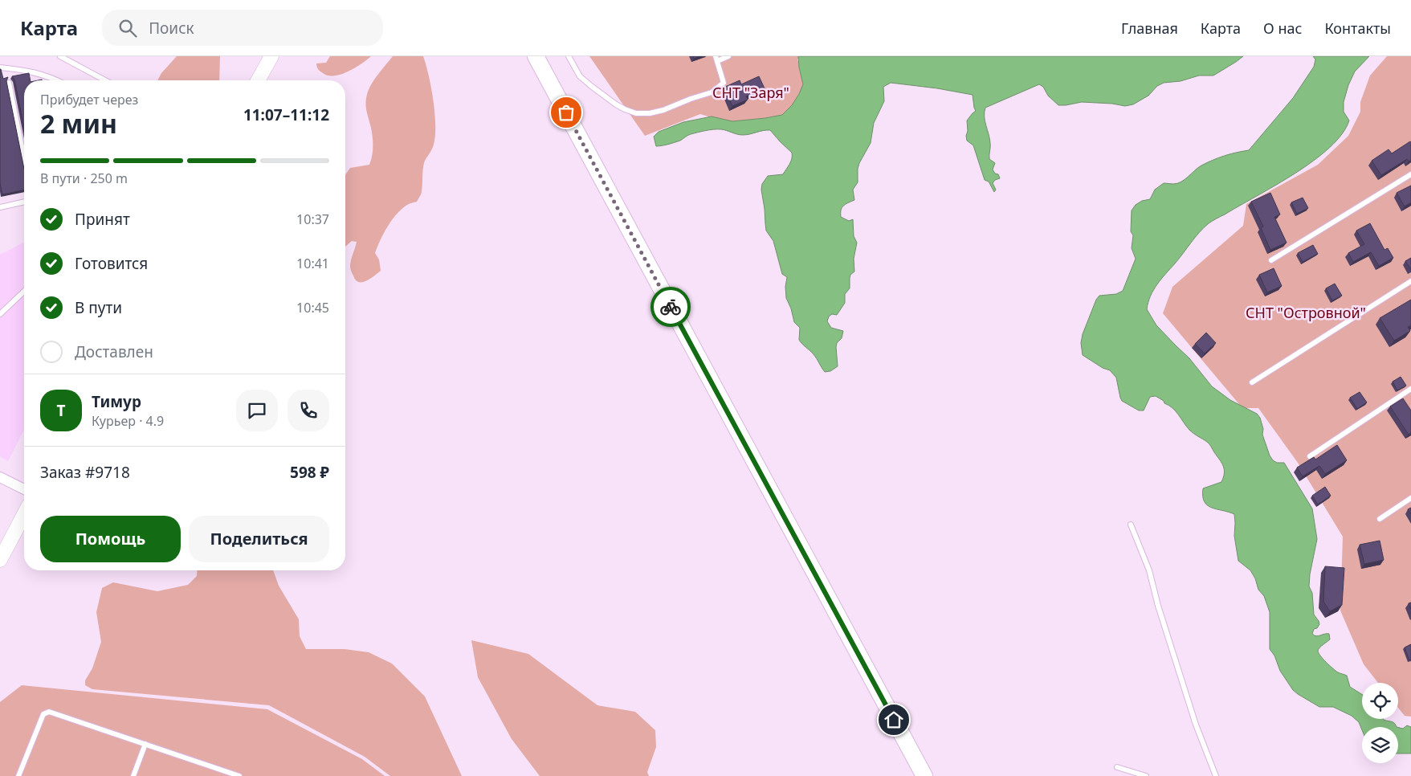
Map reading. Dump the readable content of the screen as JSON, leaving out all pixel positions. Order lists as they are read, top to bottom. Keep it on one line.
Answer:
{"parks":["СНТ \"Заря\"","СНТ \"Островной\""],"page":{"header":"Карта","search":"Поиск","nav":["Главная","Карта","О нас","Контакты"],"heading":["2 мин","Прибудет через","11:07–11:12"],"panel":["Тимур","Курьер · 4.9","Заказ #9718","598 ₽"],"bar":"В пути · 250 m","list":[["Принят","10:37"],["Готовится","10:41"],["В пути","10:45"],"Доставлен"],"round":"Т","buttons":["Помощь","Поделиться"]}}
